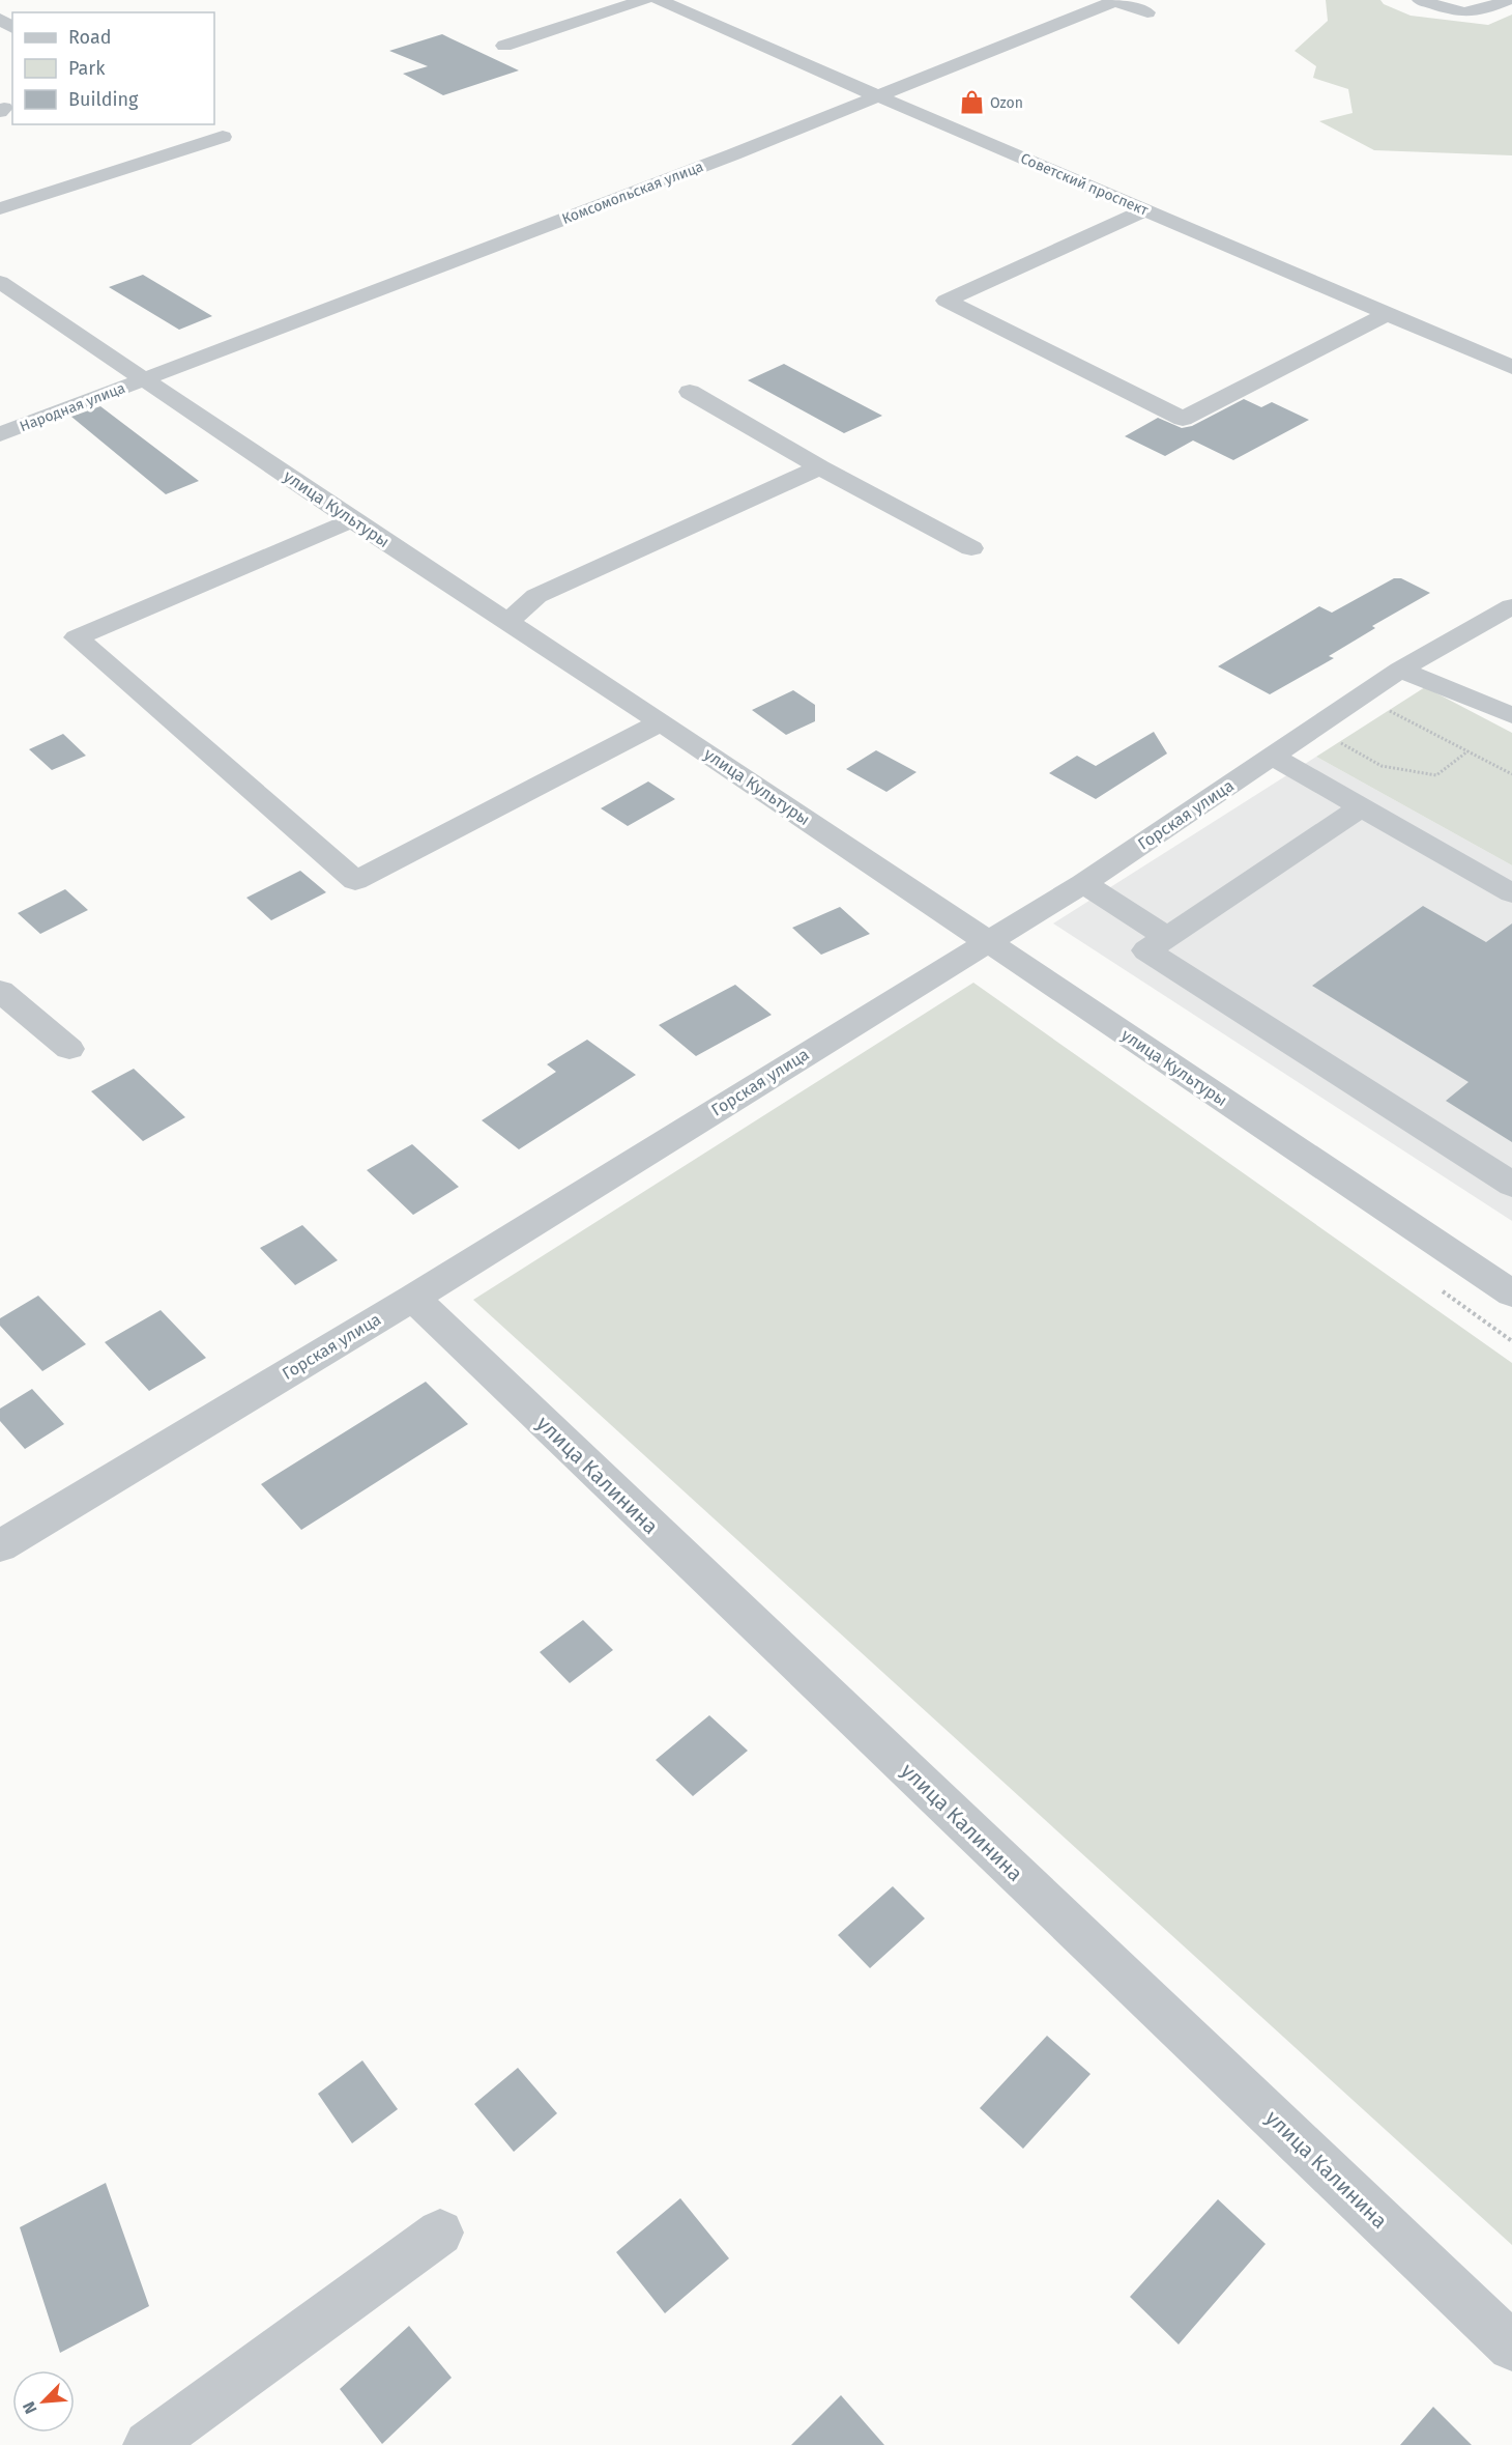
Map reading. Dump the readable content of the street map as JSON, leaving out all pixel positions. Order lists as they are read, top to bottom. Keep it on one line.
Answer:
{"streets":{"street":["Советский проспект","Комсомольская улица","Народная улица","улица Культуры","Горская улица","улица Калинина"]},"crossings":[["Советский проспект","Комсомольская улица"],["Комсомольская улица","Народная улица"],["Комсомольская улица","улица Культуры"],["Народная улица","улица Культуры"],["улица Культуры","Горская улица"],["Горская улица","улица Калинина"]],"places":{"shop":["Ozon"]},"legend":["Road","Park","Building"],"north":"bottom left"}
